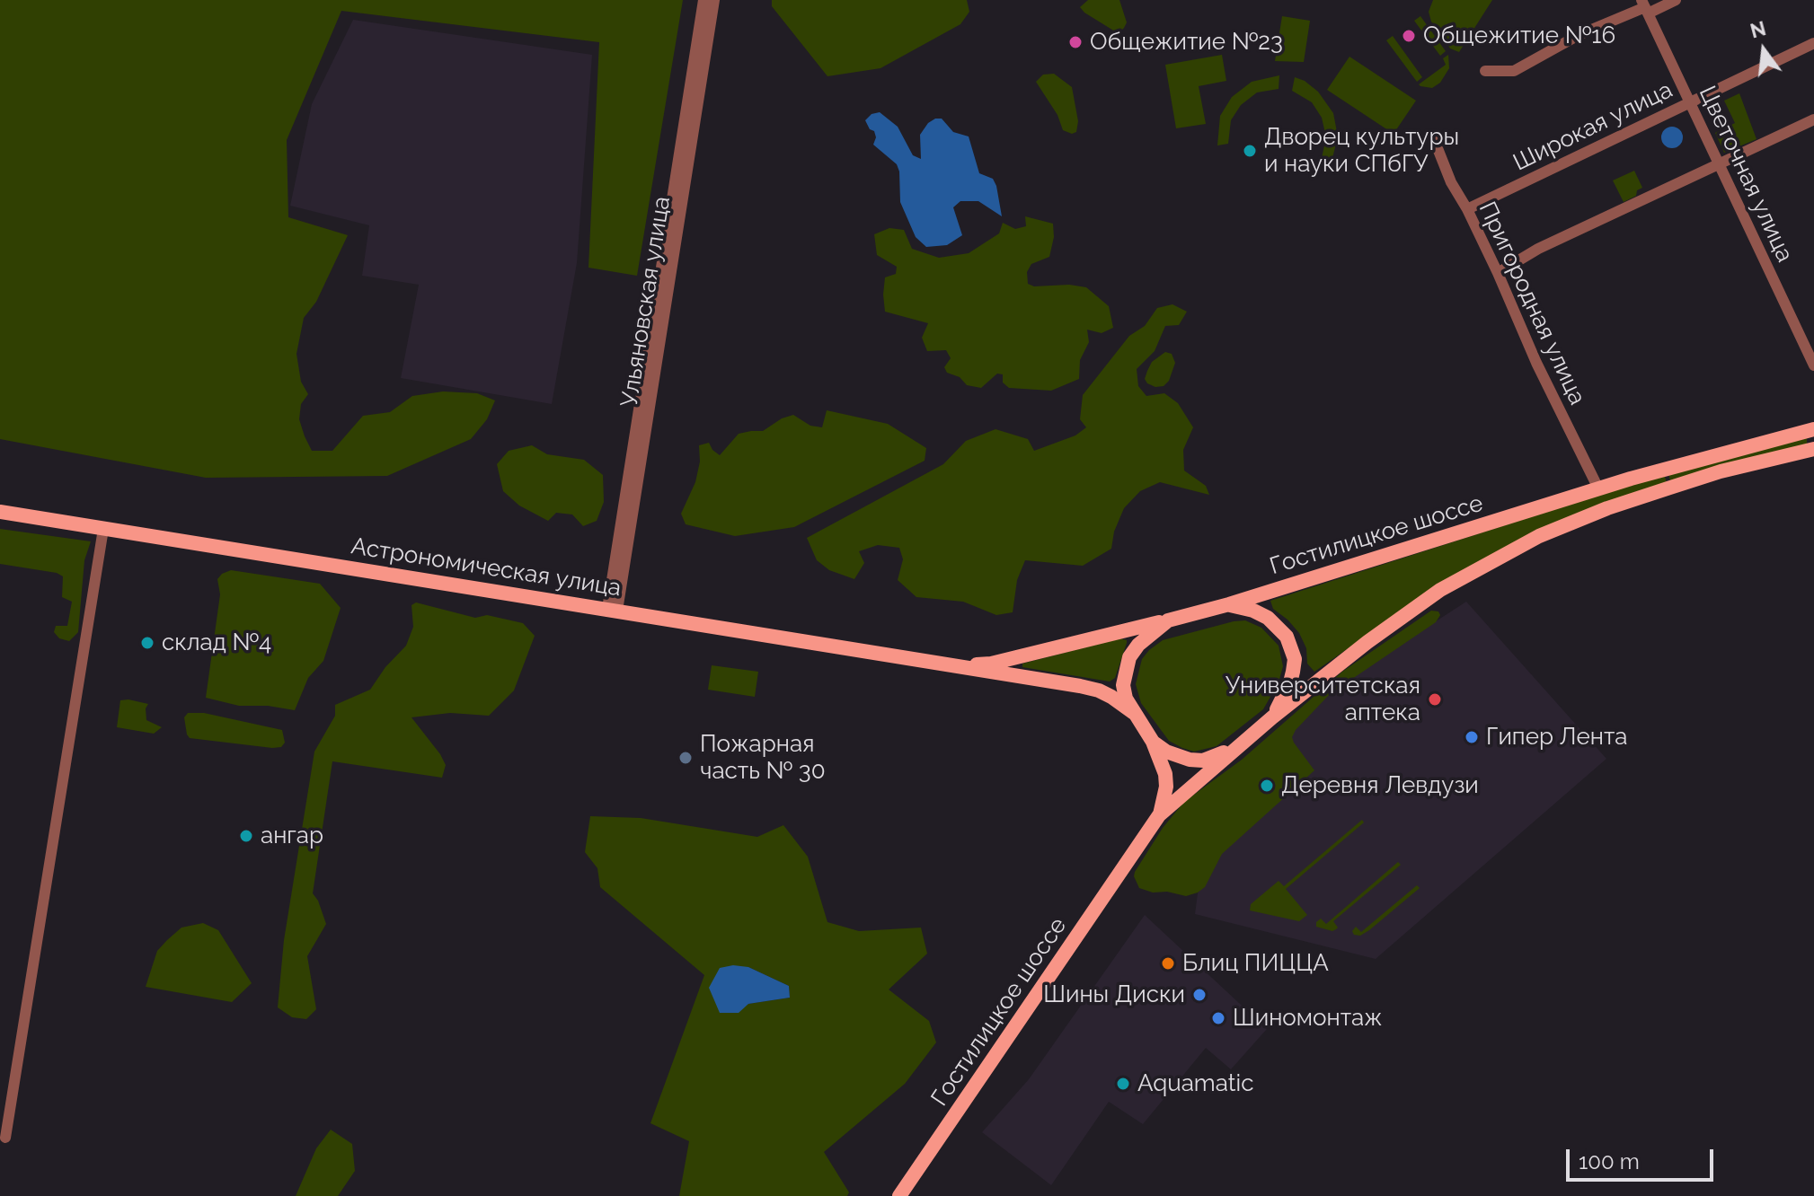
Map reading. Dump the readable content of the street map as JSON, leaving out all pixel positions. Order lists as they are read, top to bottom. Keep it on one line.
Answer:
{"streets":{"main road":["Гостилицкое шоссе","Астрономическая улица"],"street":["Широкая улица","Цветочная улица","Ульяновская улица","Пригородная улица"]},"crossings":[["Широкая улица","Цветочная улица"],["Широкая улица","Пригородная улица"],["Ульяновская улица","Астрономическая улица"],["Пригородная улица","Гостилицкое шоссе"],["Гостилицкое шоссе","Астрономическая улица"]],"places":["Общежитие №16","Общежитие №23","Дворец культуры и науки СПбГУ","склад №4","Университетская аптека","Гипер Лента","Пожарная часть № 30","Деревня Левдузи","ангар","Блиц ПИЦЦА","Шины Диски","Шиномонтаж","Aquamatic"],"scale_bar":"100 m","north":"top"}
